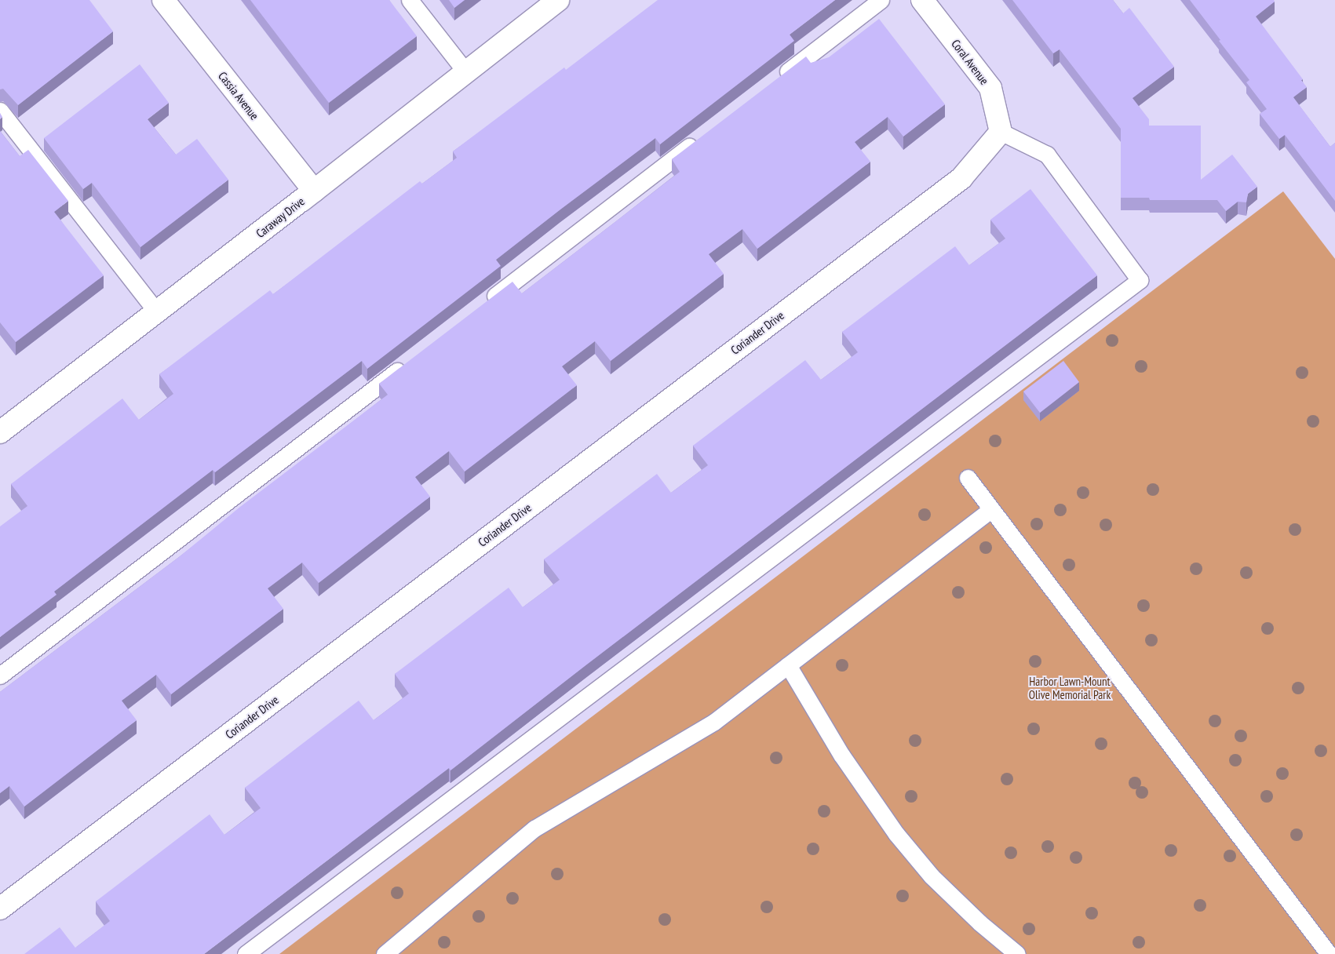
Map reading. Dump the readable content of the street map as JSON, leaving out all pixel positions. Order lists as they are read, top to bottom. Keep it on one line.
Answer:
{"streets":{"street":["Coral Avenue","Cassia Avenue","Caraway Drive","Coriander Drive"]},"crossings":[["Coral Avenue","Coriander Drive"],["Cassia Avenue","Caraway Drive"]],"parks":["Harbor Lawn-Mount Olive Memorial Park"]}
